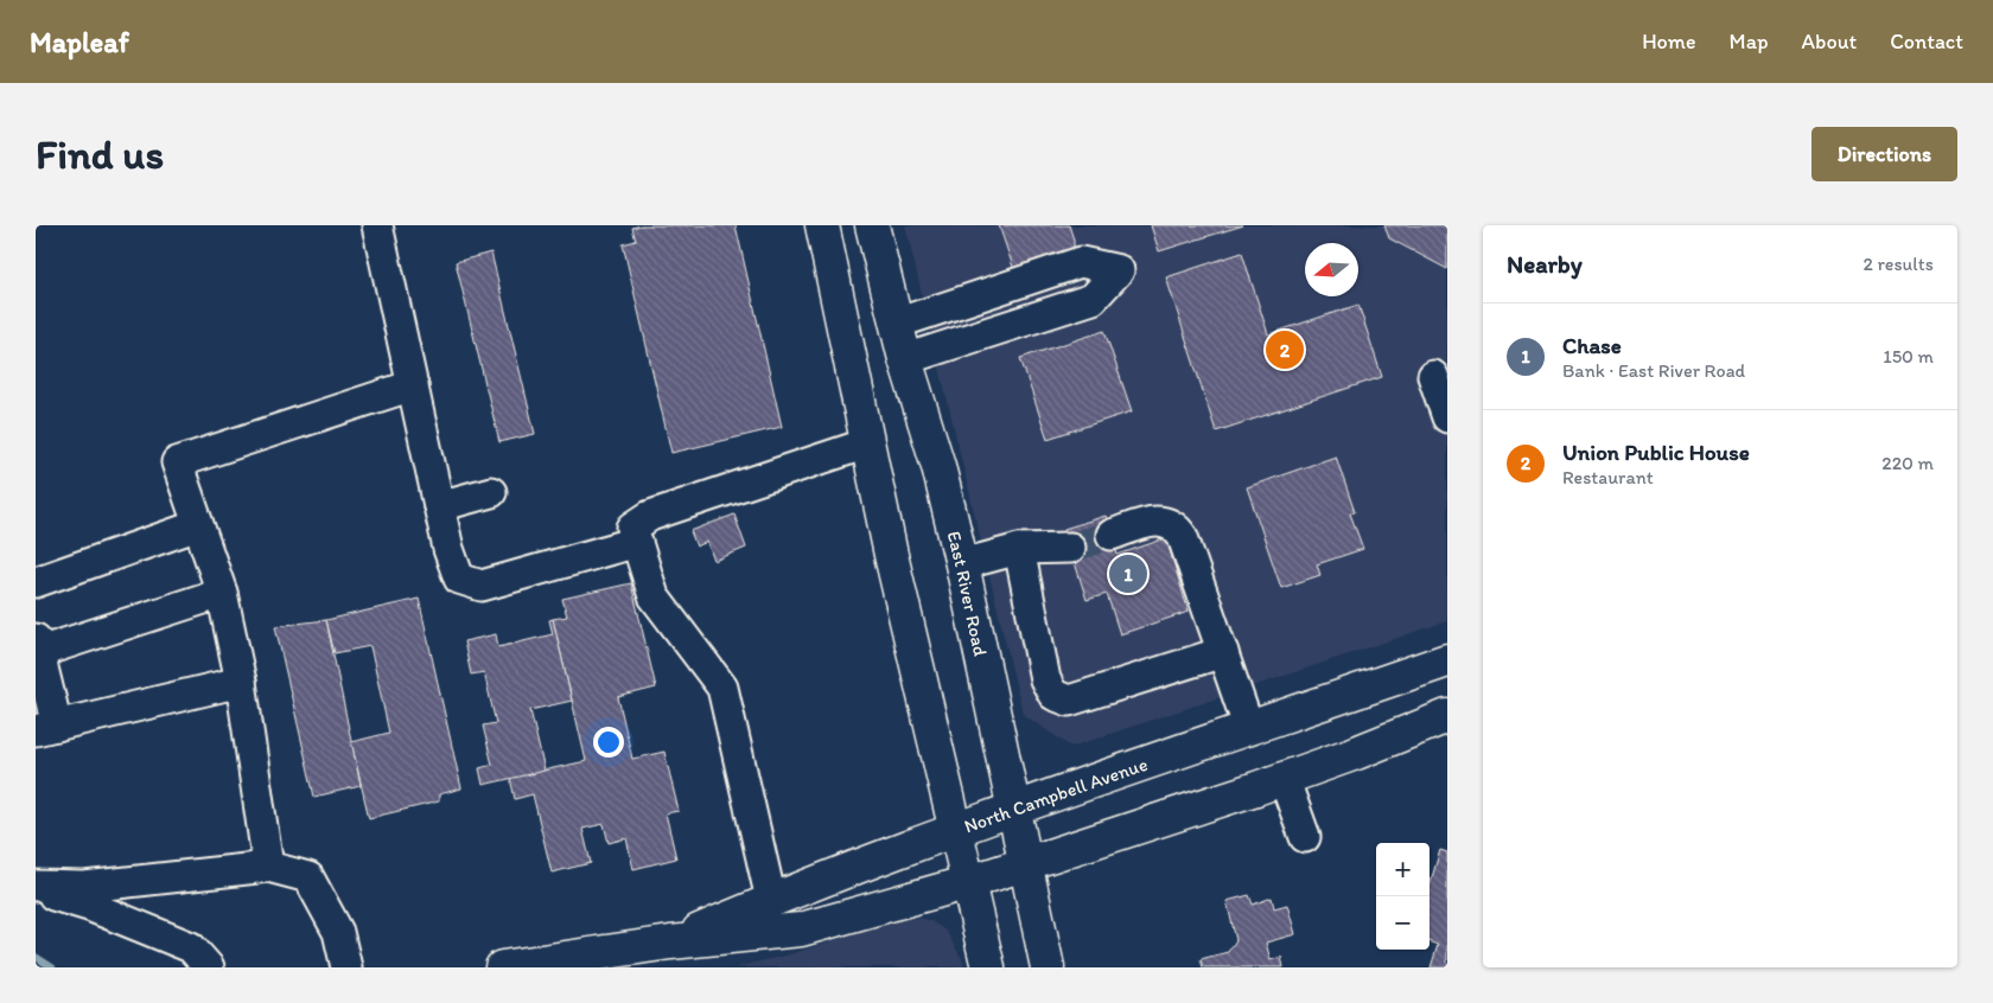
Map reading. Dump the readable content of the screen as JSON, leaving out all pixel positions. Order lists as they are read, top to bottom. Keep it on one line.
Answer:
{"streets":{"main road":["East River Road","North Campbell Avenue"]},"crossings":[["East River Road","North Campbell Avenue"]],"north":"left","page":{"header":"Mapleaf","nav":["Home","Map","About","Contact"],"buttons":"Directions","title":"Find us","heading":["Nearby","2 results"],"list":[{"mark":"1","name":"Chase","note":"Bank · East River Road","value":"150 m"},{"mark":"2","name":"Union Public House","note":"Restaurant","value":"220 m"}],"pins":["2","1"],"map_buttons":["+","−"]}}
